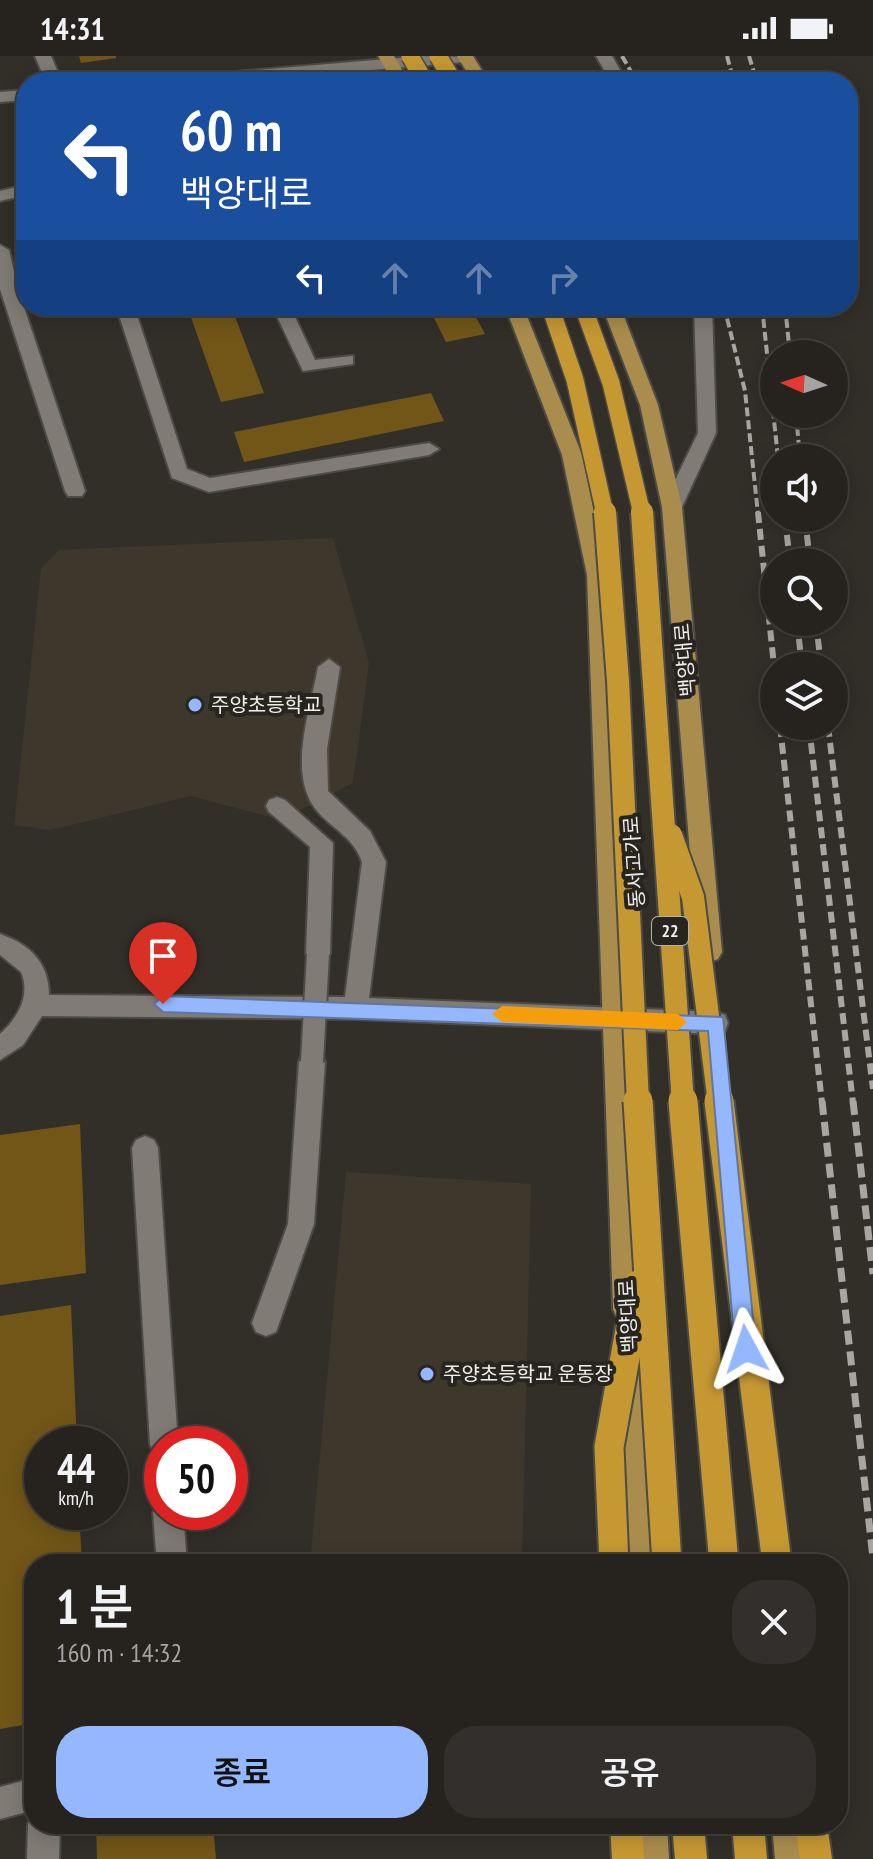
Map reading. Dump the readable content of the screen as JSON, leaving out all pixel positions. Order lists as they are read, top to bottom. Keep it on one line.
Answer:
{"streets":{"highway":["동서고가로","22"],"main road":["백양대로"]},"places":["주양초등학교","주양초등학교 운동장"],"north":"left","page":{"status":"14:31","turn":["60 m","백양대로"],"speed":"44 km/h","limit":"50","heading":["1 분","160 m · 14:32"],"buttons":["종료","공유"]}}
